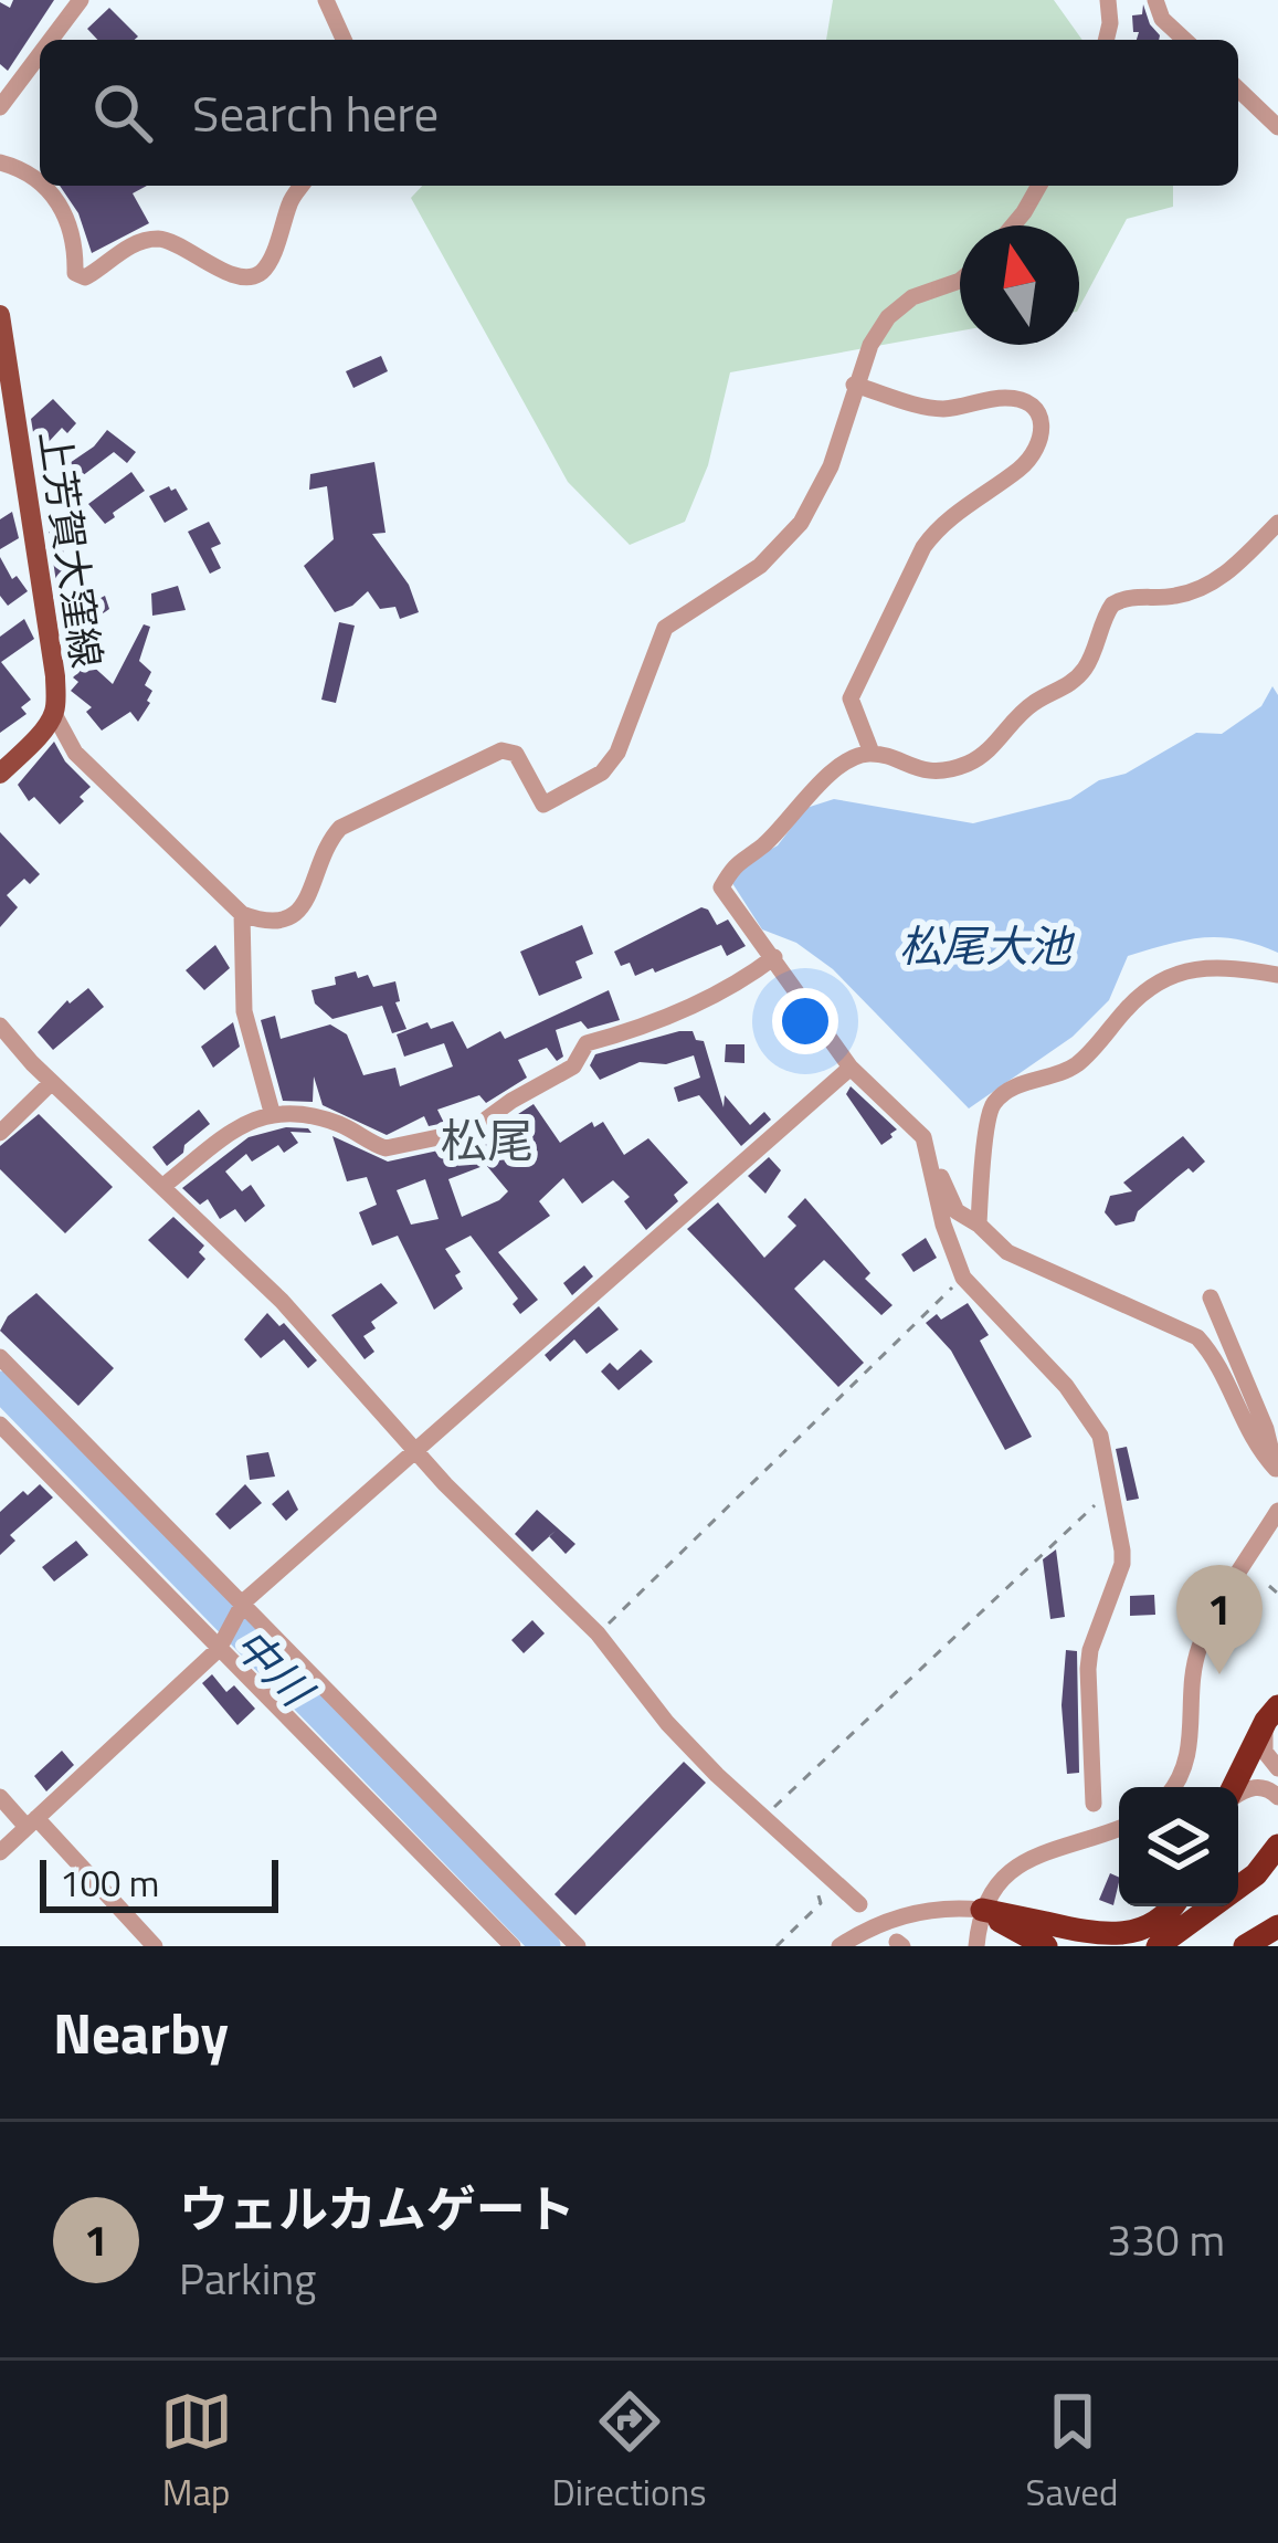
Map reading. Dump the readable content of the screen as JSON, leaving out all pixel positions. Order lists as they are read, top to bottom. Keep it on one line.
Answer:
{"streets":{"main road":["上芳賀大窪線"]},"districts":["松尾"],"water":["松尾大池","中川"],"scale_bar":"100 m","north":"top","page":{"search":"Search here","pins":"1","scale":"100 m","heading":"Nearby","list":[{"mark":"1","name":"ウェルカムゲート","note":"Parking","value":"330 m"}],"nav":["Map","Directions","Saved"]}}
